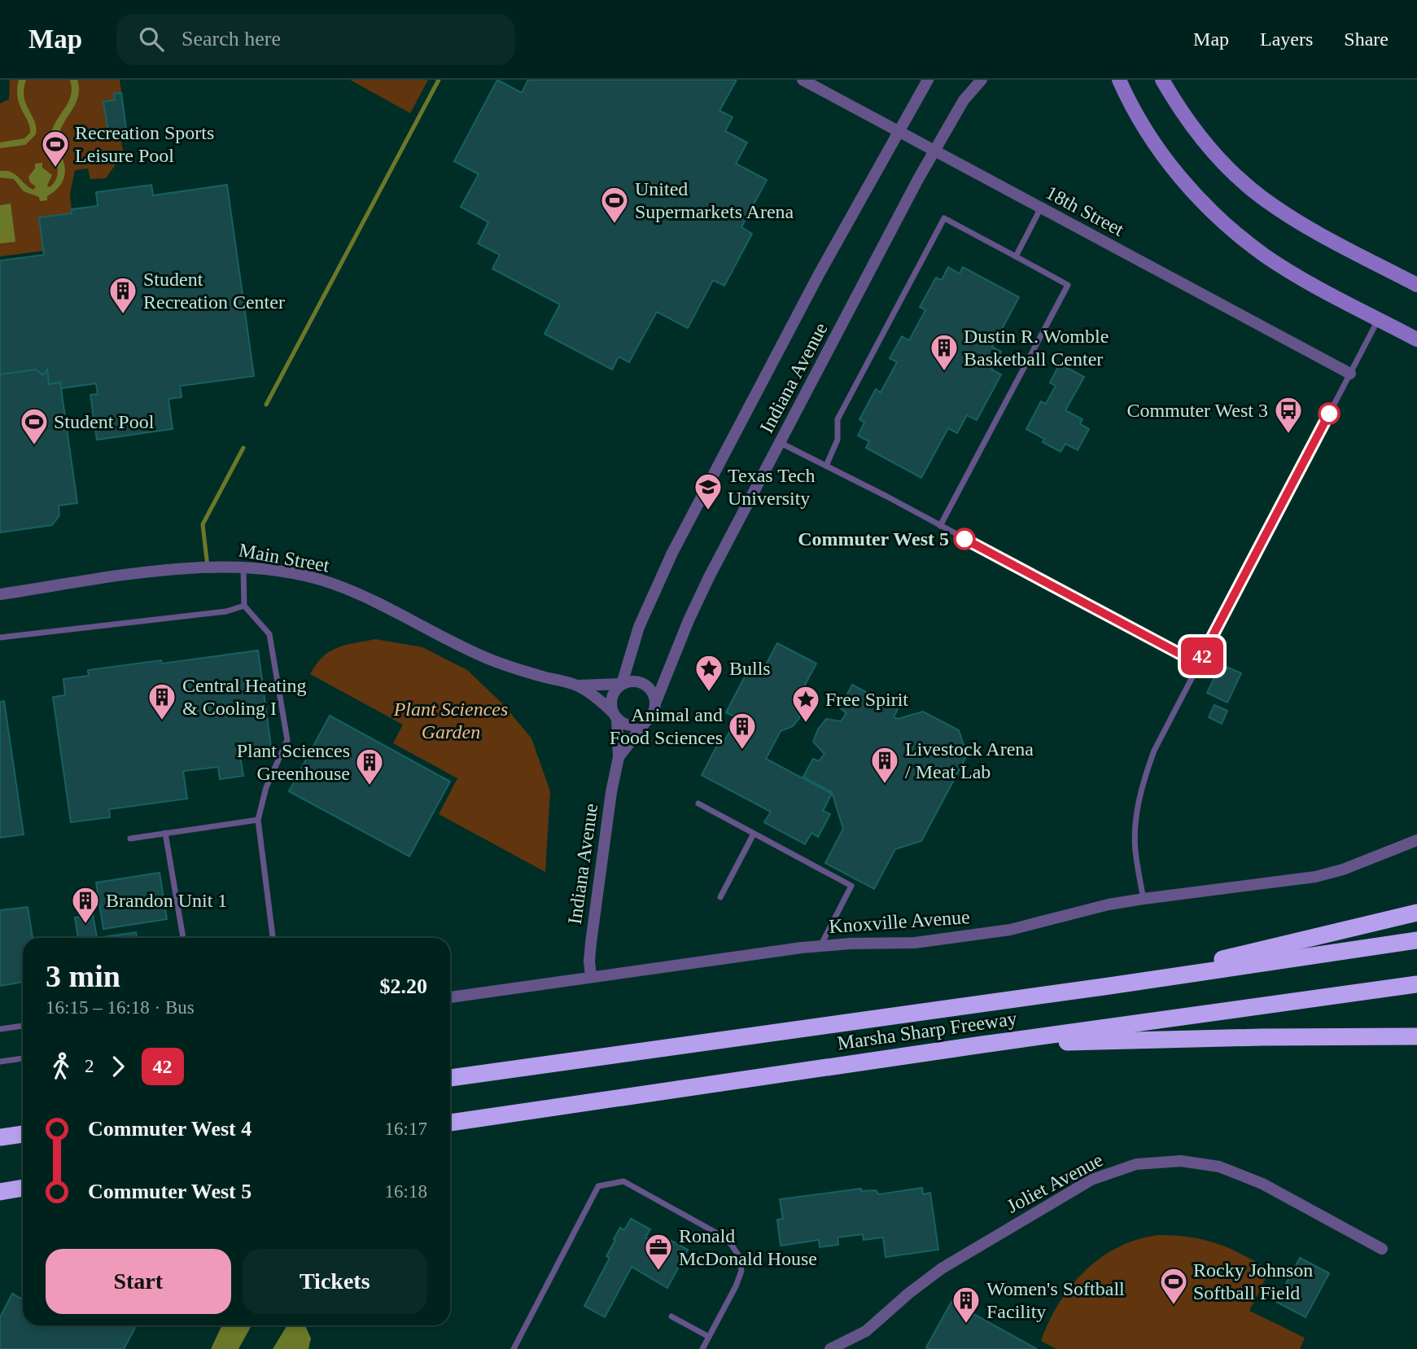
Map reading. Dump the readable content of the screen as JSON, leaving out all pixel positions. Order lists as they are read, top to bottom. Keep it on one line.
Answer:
{"streets":{"highway":["Marsha Sharp Freeway"],"street":["18th Street","Indiana Avenue","Main Street","Knoxville Avenue","Joliet Avenue"]},"crossings":[["18th Street","Indiana Avenue"],["Indiana Avenue","Main Street"],["Indiana Avenue","Knoxville Avenue"]],"parks":["Plant Sciences Garden"],"places":{"sports":["Recreation Sports Leisure Pool","United Supermarkets Arena","Student Pool","Rocky Johnson Softball Field"],"building":["Student Recreation Center","Dustin R. Womble Basketball Center","Central Heating & Cooling I","Animal and Food Sciences","Livestock Arena / Meat Lab","Plant Sciences Greenhouse","Brandon Unit 1","Women's Softball Facility"],"bus stop":["Commuter West 3"],"school or university":["Texas Tech University"],"other":["Commuter West 5"],"place":["Bulls","Free Spirit"],"office":["Ronald McDonald House"]},"lines":["bus line 42"],"page":{"header":"Map","search":"Search here","nav":["Map","Layers","Share"],"on_map":"42","heading":["3 min","16:15 – 16:18 · Bus","$2.20"],"legs":["2","42"],"list":[{"name":"Commuter West 4","value":"16:17"},{"name":"Commuter West 5","value":"16:18"}],"buttons":["Start","Tickets"]}}
